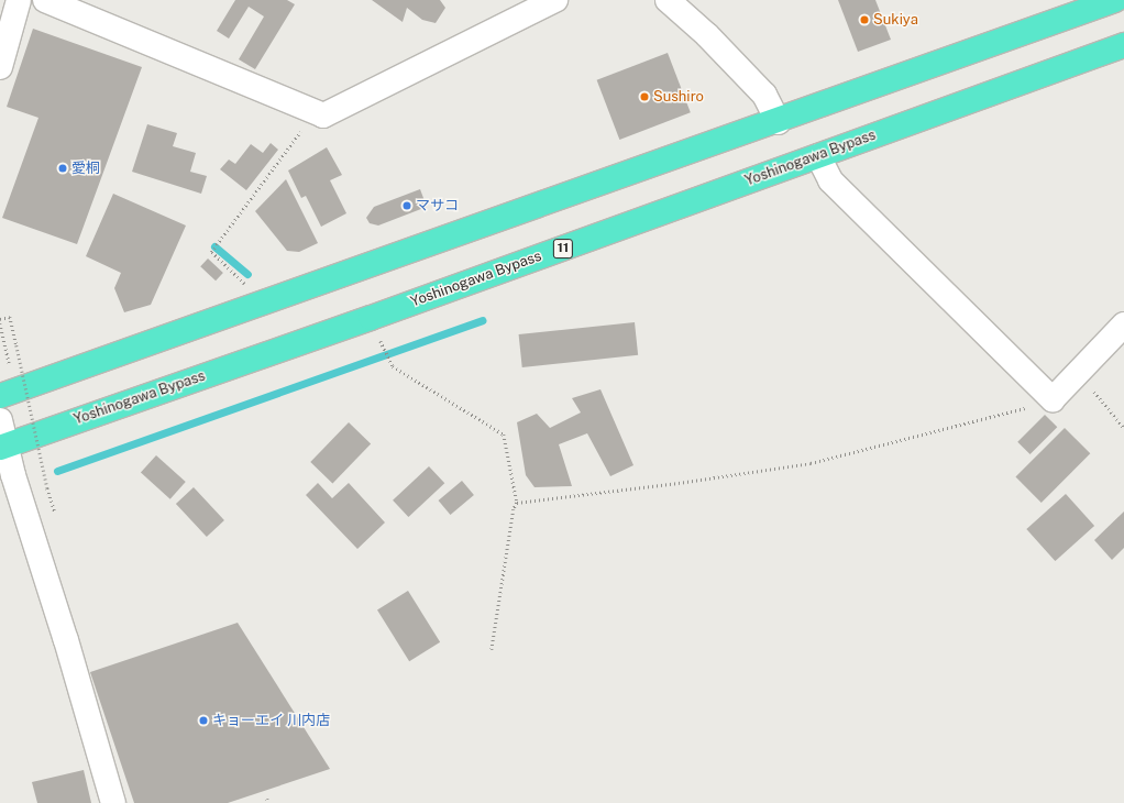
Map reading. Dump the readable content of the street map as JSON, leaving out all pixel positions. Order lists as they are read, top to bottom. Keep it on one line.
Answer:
{"streets":{"highway":["Yoshinogawa Bypass","11"]},"places":["Sukiya","Sushiro","愛桐","マサコ","キョーエイ 川内店"]}
